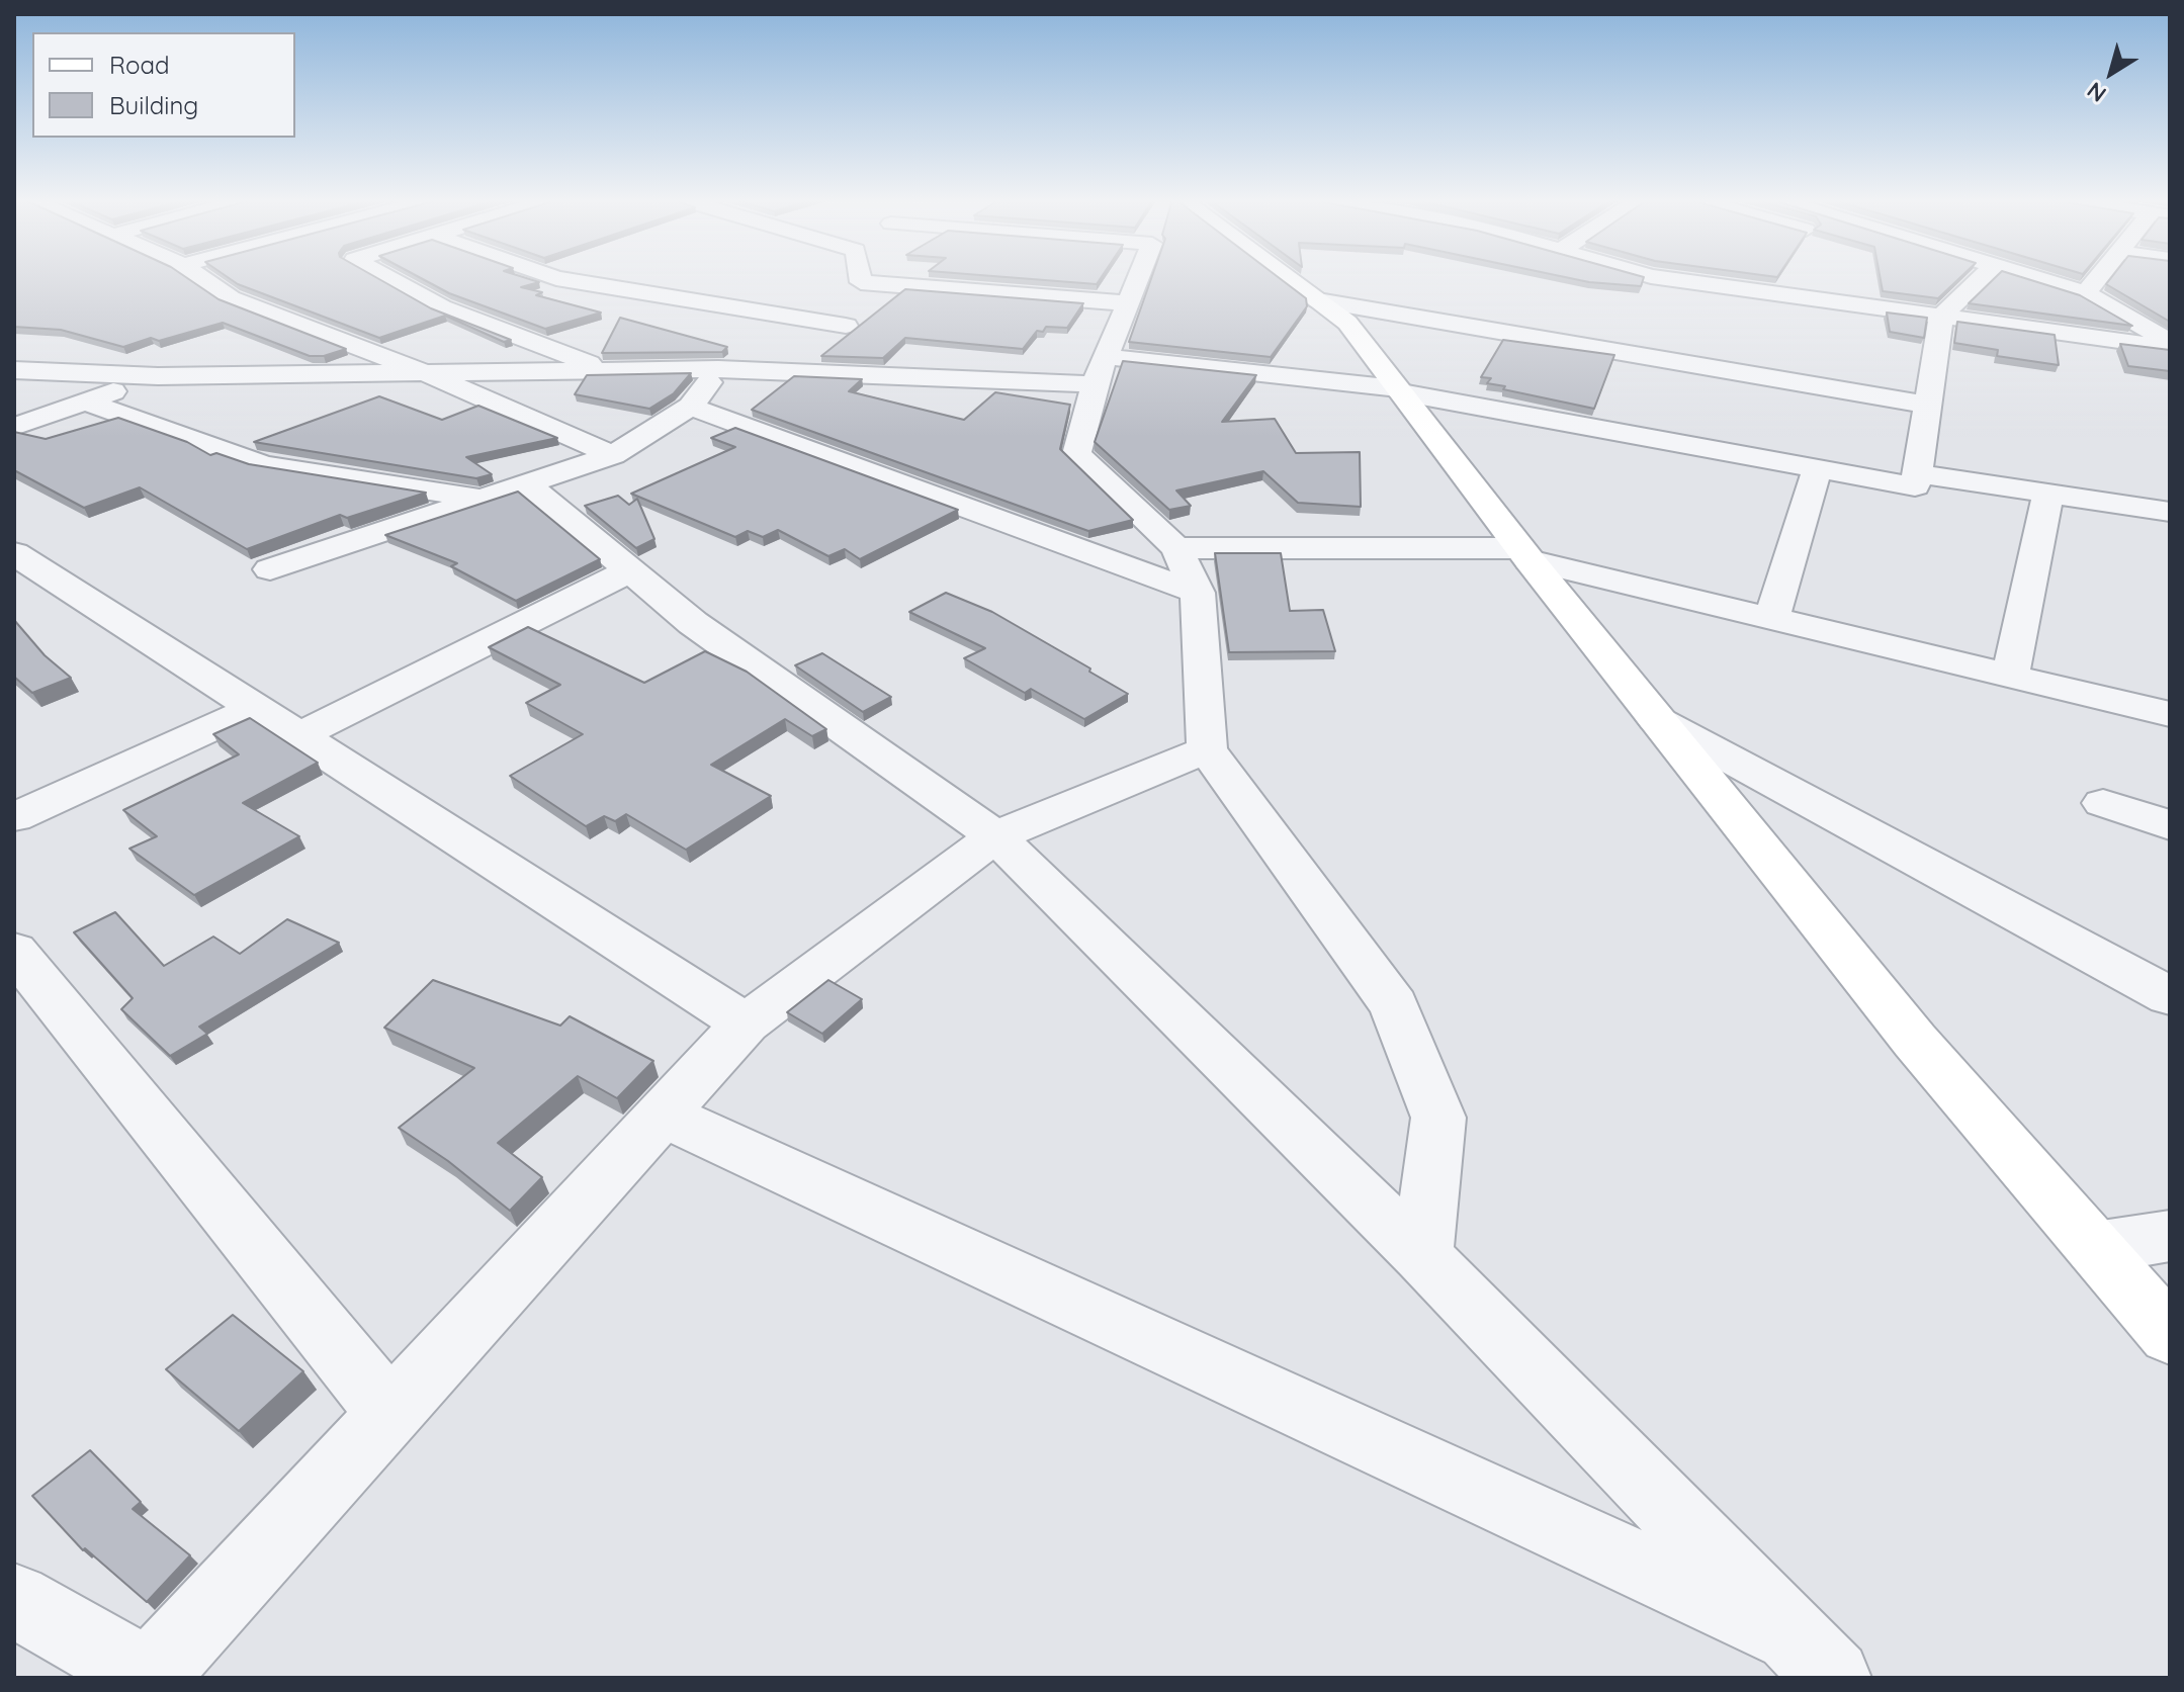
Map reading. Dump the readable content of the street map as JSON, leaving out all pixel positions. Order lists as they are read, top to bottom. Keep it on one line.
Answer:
{"legend":["Road","Building"],"north":"bottom left"}
